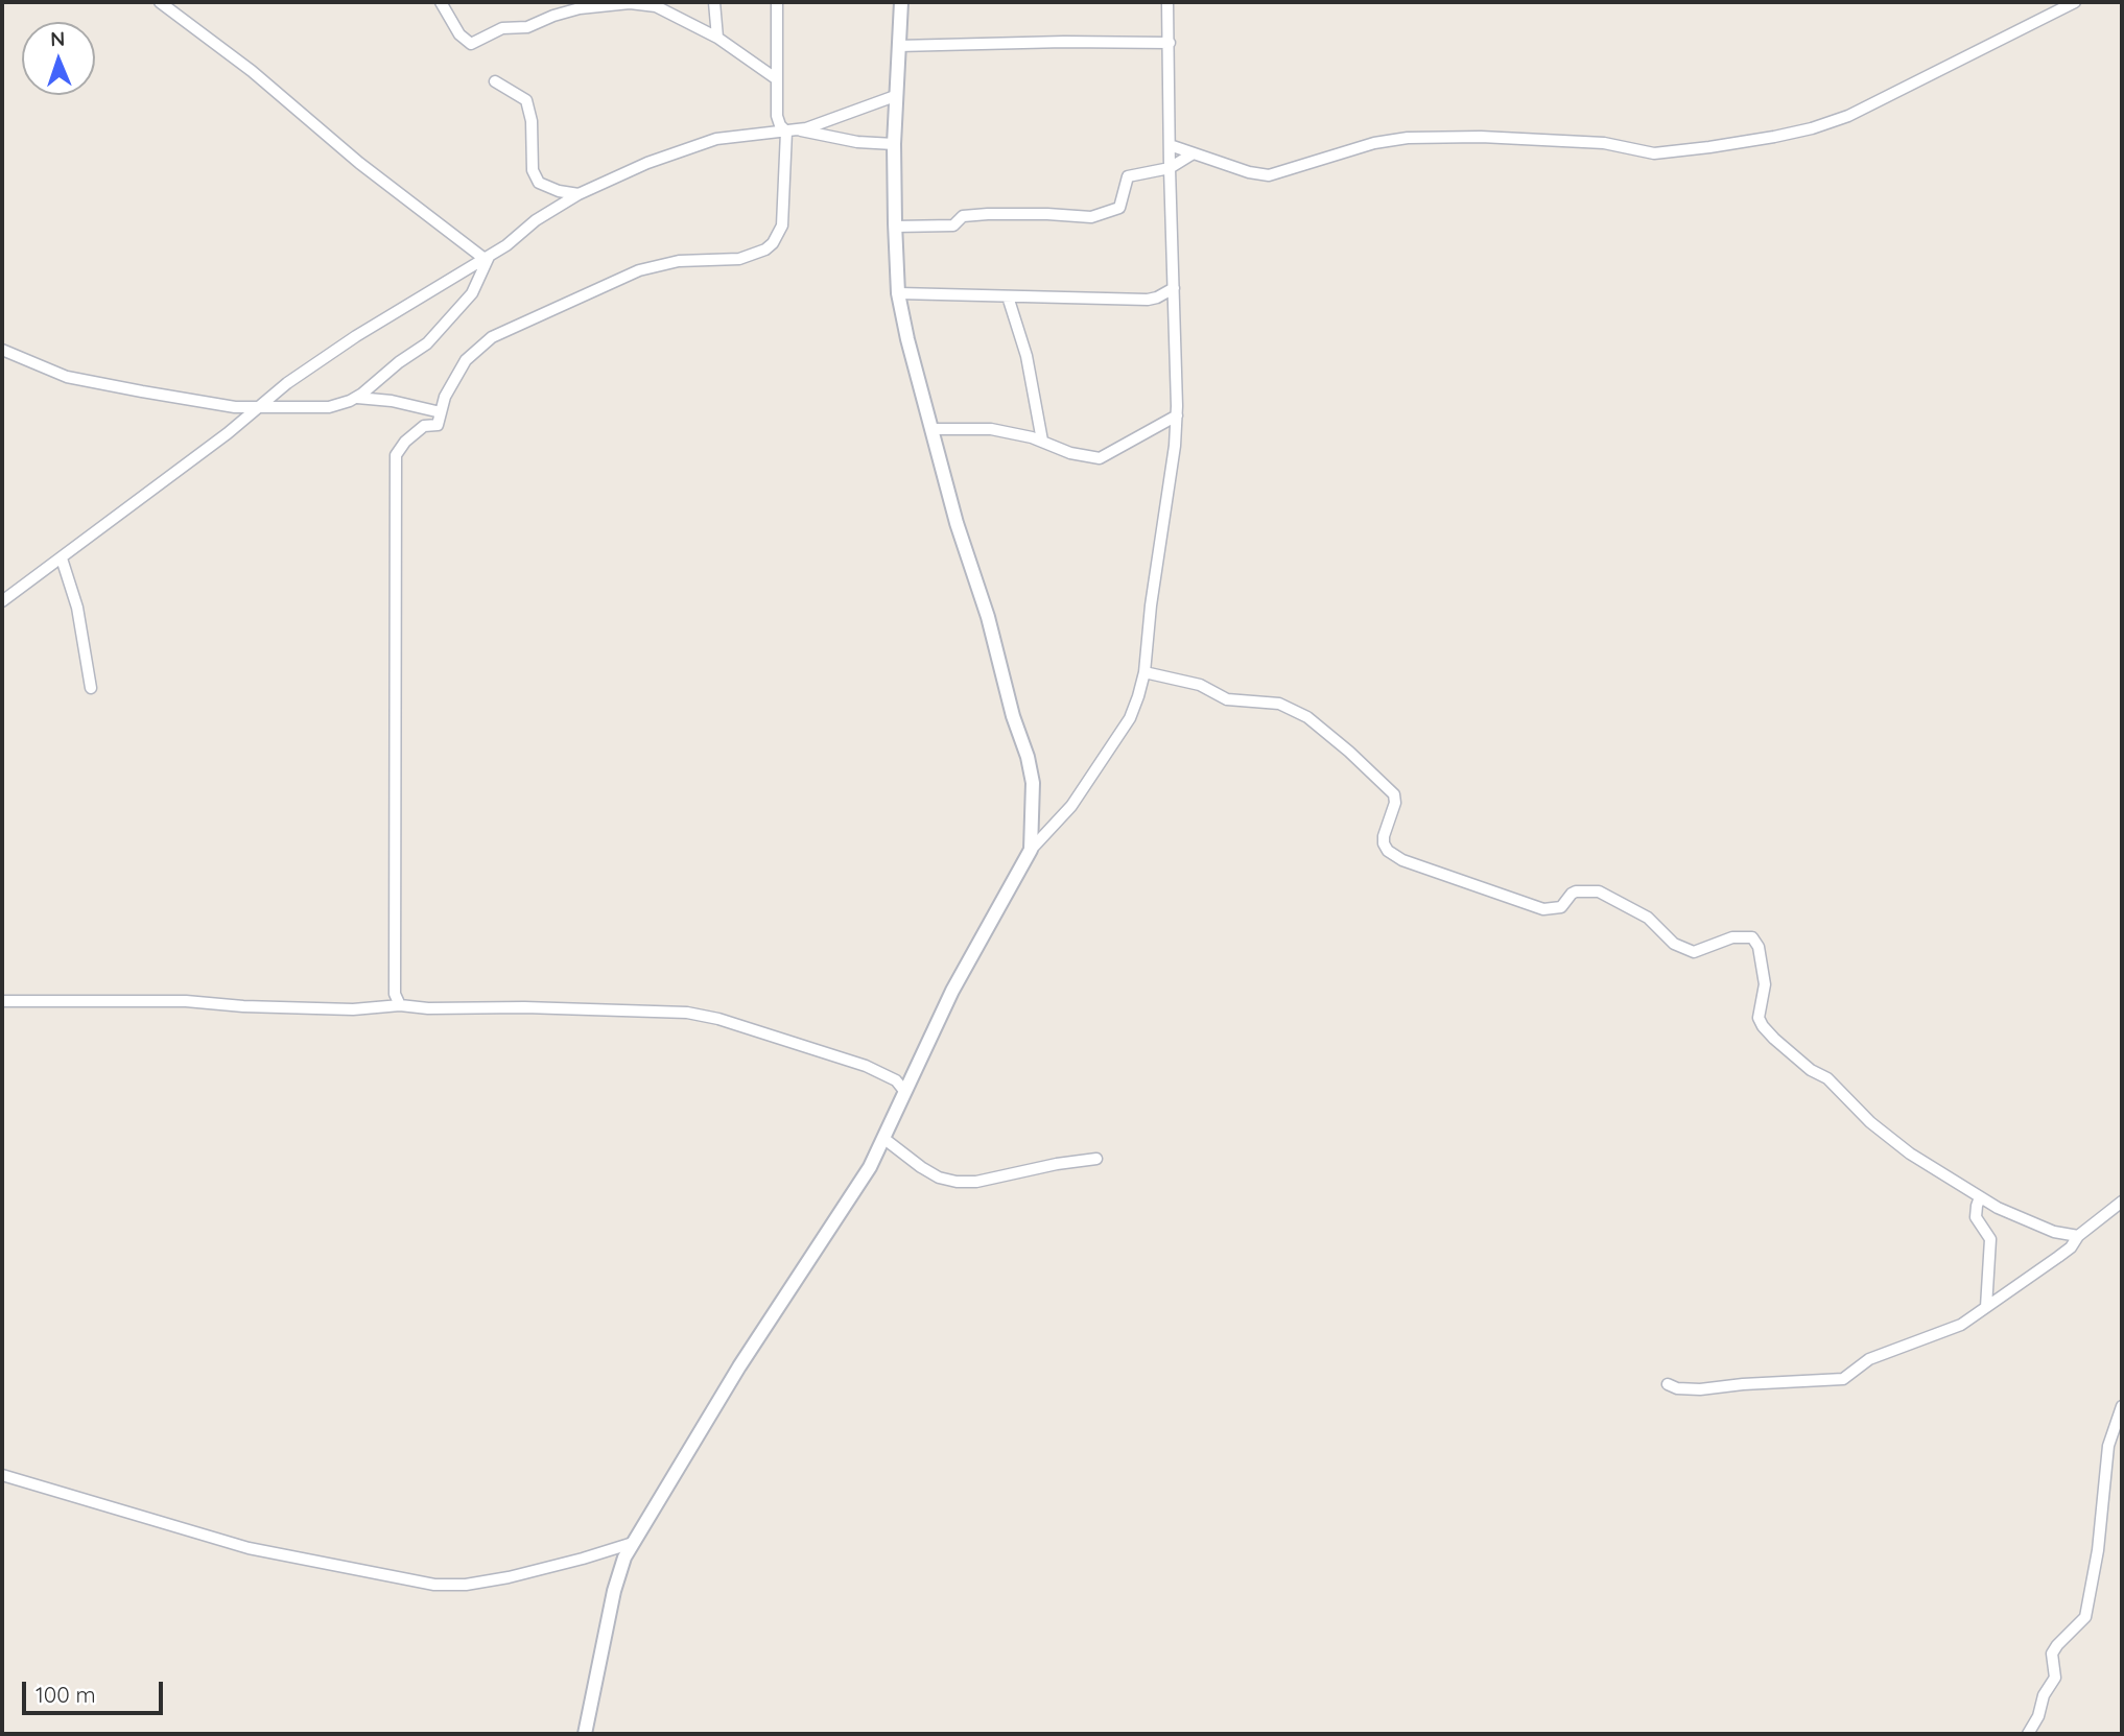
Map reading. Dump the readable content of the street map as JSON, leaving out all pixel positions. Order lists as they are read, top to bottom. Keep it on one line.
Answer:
{"scale_bar":"100 m","north":"top"}
